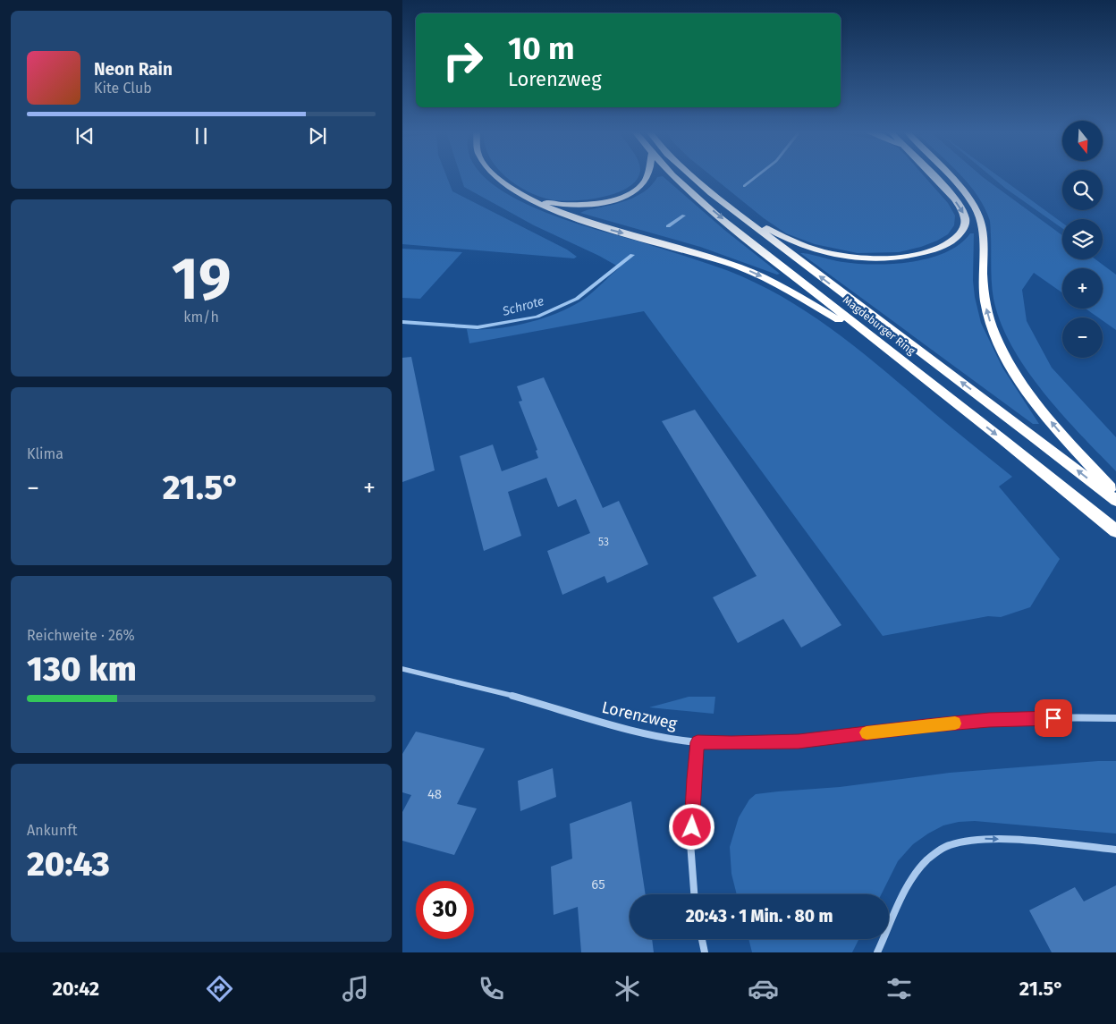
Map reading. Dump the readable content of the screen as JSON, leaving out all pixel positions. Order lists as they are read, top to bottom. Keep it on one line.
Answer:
{"streets":{"highway":["Magdeburger Ring"],"street":["Lorenzweg"]},"water":["Schrote"],"house_numbers":["53","48","65"],"north":"bottom","page":{"turn":["10 m","Lorenzweg"],"song":["Neon Rain","Kite Club"],"map_buttons":["+","−"],"tile":[["19","km/h"],"Klima",["Reichweite · 26%","130 km"],["Ankunft","20:43"]],"heat":["−","21.5°","+"],"limit":"30","trip":"20:43 · 1 Min. · 80 m","tabs":["20:42","21.5°"]}}
